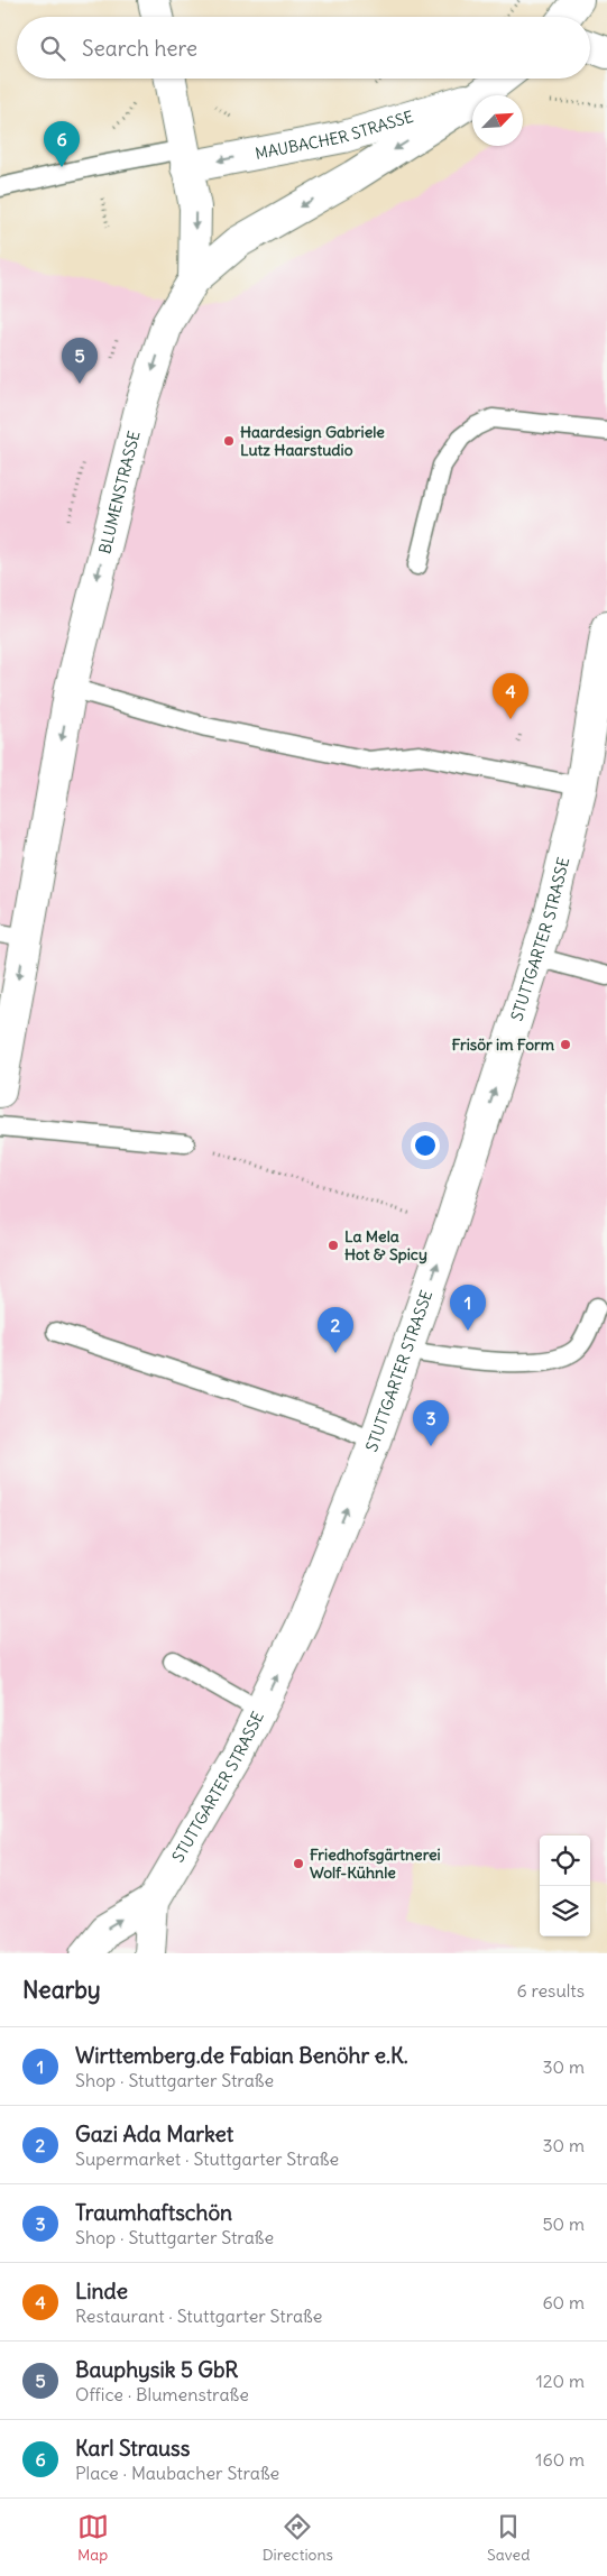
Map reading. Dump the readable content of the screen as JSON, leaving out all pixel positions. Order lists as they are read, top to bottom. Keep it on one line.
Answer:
{"streets":{"street":["MAUBACHER STRASSE","BLUMENSTRASSE","STUTTGARTER STRASSE"]},"one_way":["MAUBACHER STRASSE","BLUMENSTRASSE","STUTTGARTER STRASSE"],"places":["Haardesign Gabriele Lutz Haarstudio","Frisör im Form","La Mela Hot & Spicy","Friedhofsgärtnerei Wolf-Kühnle"],"north":"top right","page":{"search":"Search here","pins":["6","5","4","1","2","3"],"heading":["Nearby","6 results"],"list":[{"mark":"1","name":"Wirttemberg.de Fabian Benöhr e.K.","note":"Shop · Stuttgarter Straße","value":"30 m"},{"mark":"2","name":"Gazi Ada Market","note":"Supermarket · Stuttgarter Straße","value":"30 m"},{"mark":"3","name":"Traumhaftschön","note":"Shop · Stuttgarter Straße","value":"50 m"},{"mark":"4","name":"Linde","note":"Restaurant · Stuttgarter Straße","value":"60 m"},{"mark":"5","name":"Bauphysik 5 GbR","note":"Office · Blumenstraße","value":"120 m"},{"mark":"6","name":"Karl Strauss","note":"Place · Maubacher Straße","value":"160 m"}],"nav":["Map","Directions","Saved"]}}
